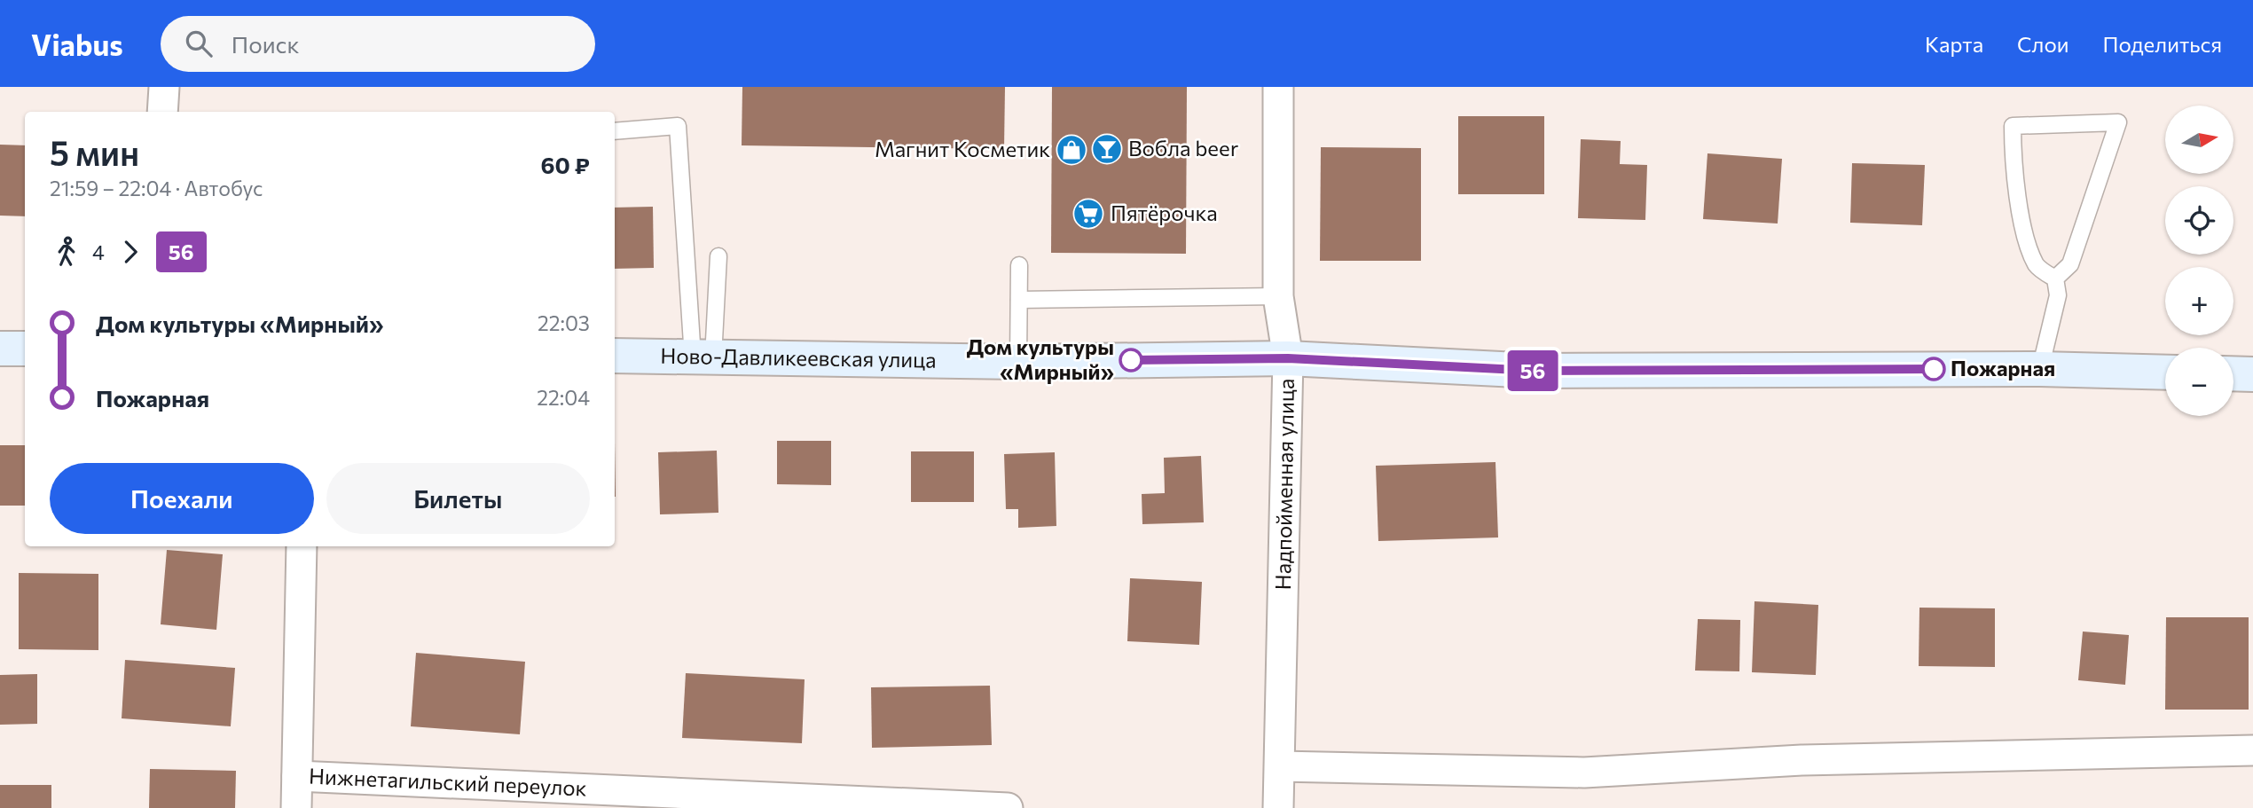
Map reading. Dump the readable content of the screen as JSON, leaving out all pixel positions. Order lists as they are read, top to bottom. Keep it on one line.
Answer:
{"streets":{"street":["Ново-Давликеевская улица","Надпойменная улица","Нижнетагильский переулок"]},"crossings":[["Ново-Давликеевская улица","Надпойменная улица"]],"places":{"bar":["Вобла beer"],"shop":["Магнит Косметик"],"supermarket":["Пятёрочка"],"other":["Дом культуры «Мирный»","Пожарная"]},"lines":["bus line 56"],"north":"right","page":{"header":"Viabus","search":"Поиск","nav":["Карта","Слои","Поделиться"],"on_map":"56","map_buttons":["+","−"],"heading":["5 мин","21:59 – 22:04 · Автобус","60 ₽"],"legs":["4","56"],"list":[{"name":"Дом культуры «Мирный»","value":"22:03"},{"name":"Пожарная","value":"22:04"}],"buttons":["Поехали","Билеты"]}}
